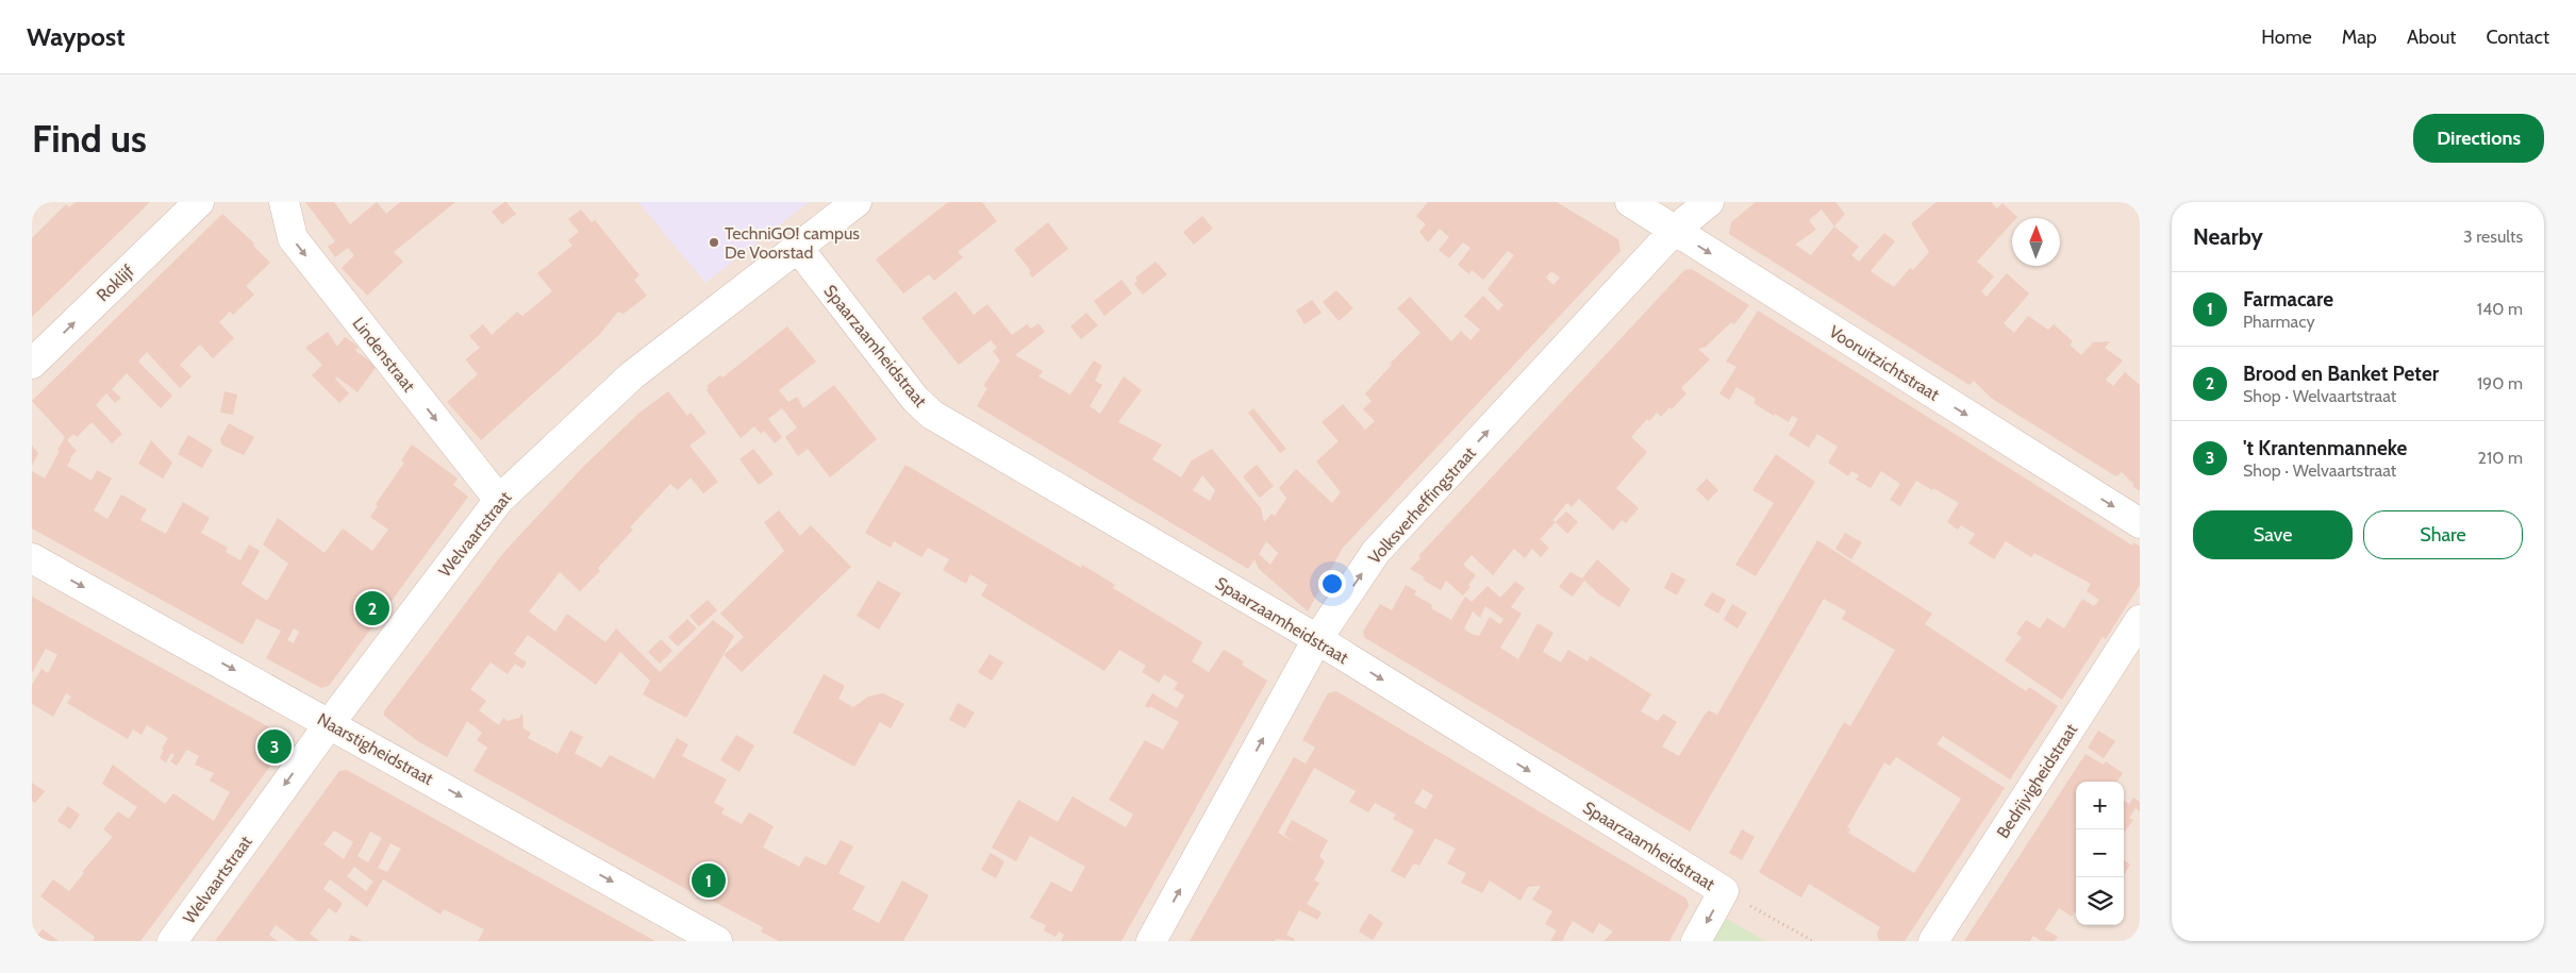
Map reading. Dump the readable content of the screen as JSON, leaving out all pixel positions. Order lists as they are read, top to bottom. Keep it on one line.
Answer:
{"streets":{"street":["Roklijf","Spaarzaamheidstraat","Lindenstraat","Vooruitzichtstraat","Volksverheffingstraat","Welvaartstraat","Naarstigheidstraat","Bedrijvigheidstraat"]},"crossings":[["Spaarzaamheidstraat","Volksverheffingstraat"],["Spaarzaamheidstraat","Welvaartstraat"],["Lindenstraat","Welvaartstraat"],["Vooruitzichtstraat","Volksverheffingstraat"],["Welvaartstraat","Naarstigheidstraat"]],"one_way":["Roklijf","Spaarzaamheidstraat","Lindenstraat","Vooruitzichtstraat","Volksverheffingstraat","Naarstigheidstraat"],"places":["TechniGO! campus De Voorstad"],"north":"top","page":{"header":"Waypost","nav":["Home","Map","About","Contact"],"buttons":["Directions",["Save","Share"]],"title":"Find us","heading":["Nearby","3 results"],"list":[{"mark":"1","name":"Farmacare","note":"Pharmacy","value":"140 m"},{"mark":"2","name":"Brood en Banket Peter","note":"Shop · Welvaartstraat","value":"190 m"},{"mark":"3","name":"'t Krantenmanneke","note":"Shop · Welvaartstraat","value":"210 m"}],"pins":["2","3","1"],"map_buttons":["+","−"]}}
